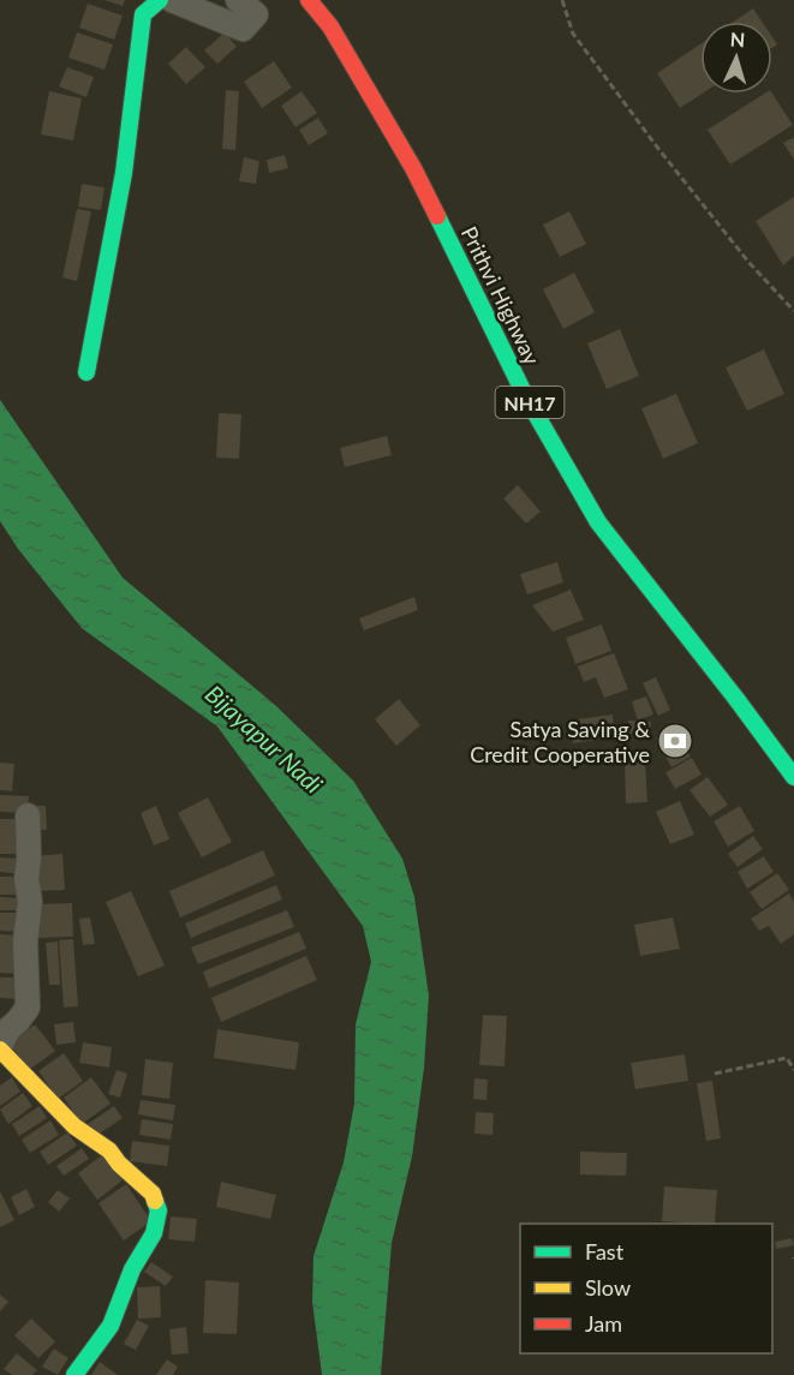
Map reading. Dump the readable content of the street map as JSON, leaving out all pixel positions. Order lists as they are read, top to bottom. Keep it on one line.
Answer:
{"streets":{"main road":["Prithvi Highway","NH17"]},"water":["Bijayapur Nadi"],"places":{"bank":["Satya Saving & Credit Cooperative"]},"legend":["Fast","Slow","Jam"],"north":"top"}
